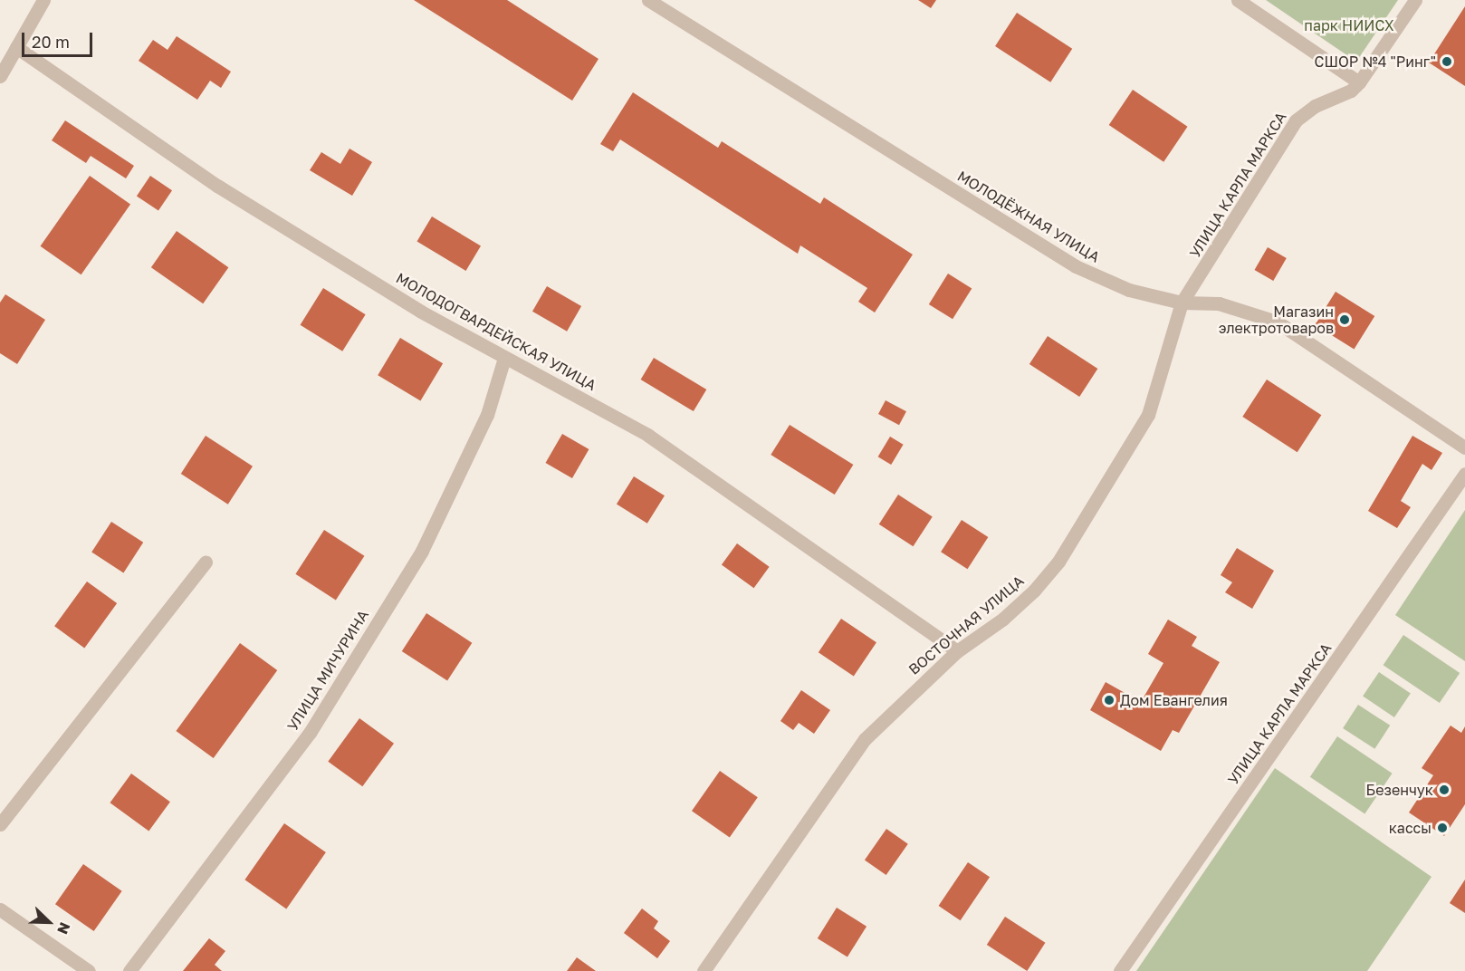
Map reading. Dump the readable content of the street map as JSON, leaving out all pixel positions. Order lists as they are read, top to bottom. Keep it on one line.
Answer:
{"streets":{"street":["УЛИЦА КАРЛА МАРКСА","МОЛОДЁЖНАЯ УЛИЦА","МОЛОДОГВАРДЕЙСКАЯ УЛИЦА","ВОСТОЧНАЯ УЛИЦА","УЛИЦА МИЧУРИНА"]},"crossings":[["УЛИЦА КАРЛА МАРКСА","МОЛОДЁЖНАЯ УЛИЦА"],["УЛИЦА КАРЛА МАРКСА","ВОСТОЧНАЯ УЛИЦА"],["МОЛОДЁЖНАЯ УЛИЦА","ВОСТОЧНАЯ УЛИЦА"],["МОЛОДОГВАРДЕЙСКАЯ УЛИЦА","ВОСТОЧНАЯ УЛИЦА"],["МОЛОДОГВАРДЕЙСКАЯ УЛИЦА","УЛИЦА МИЧУРИНА"]],"parks":["парк НИИСХ"],"places":["СШОР №4 \"Ринг\"","Магазин электротоваров","Дом Евангелия","Безенчук","кассы"],"scale_bar":"20 m","north":"bottom right"}
